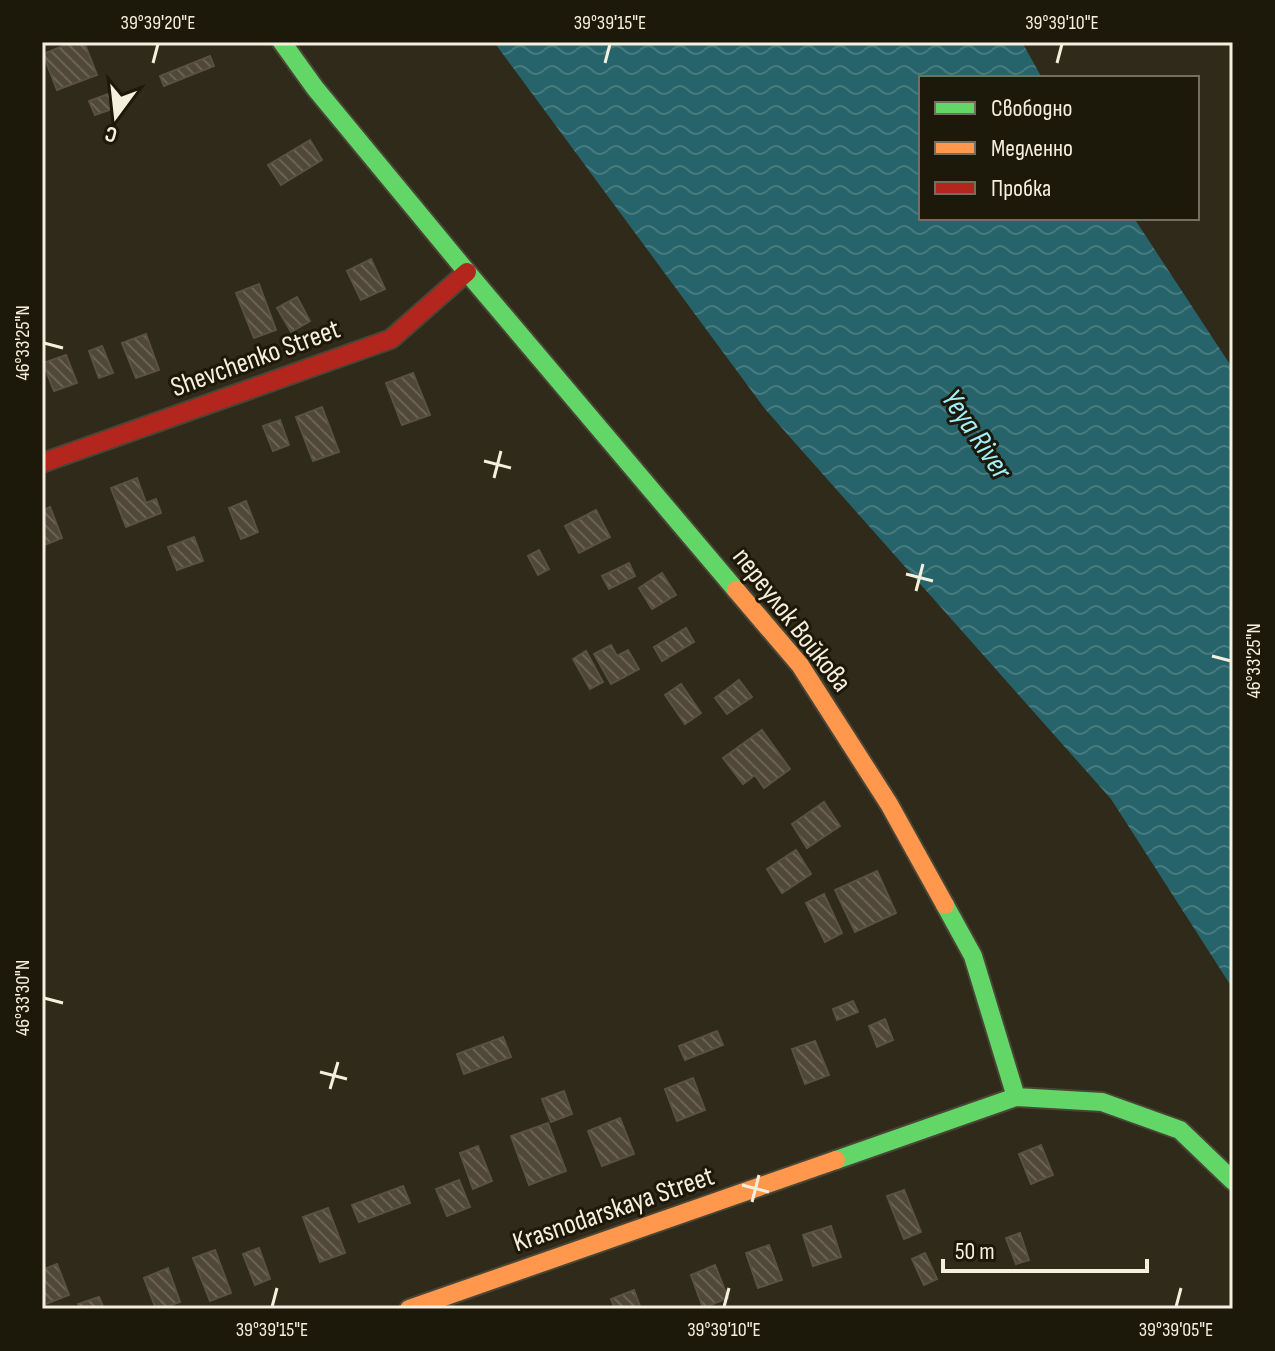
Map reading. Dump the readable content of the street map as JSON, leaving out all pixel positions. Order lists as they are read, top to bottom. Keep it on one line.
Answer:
{"streets":{"street":["Shevchenko Street","переулок Войкова","Krasnodarskaya Street"]},"crossings":[["Shevchenko Street","переулок Войкова"],["переулок Войкова","Krasnodarskaya Street"]],"water":["Yeya River"],"legend":["Свободно","Медленно","Пробка"],"scale_bar":"50 m","north":"bottom","coordinates":["39°39'20\"E","39°39'15\"E","39°39'10\"E","46°33'25\"N","46°33'30\"N","39°39'05\"E"]}
